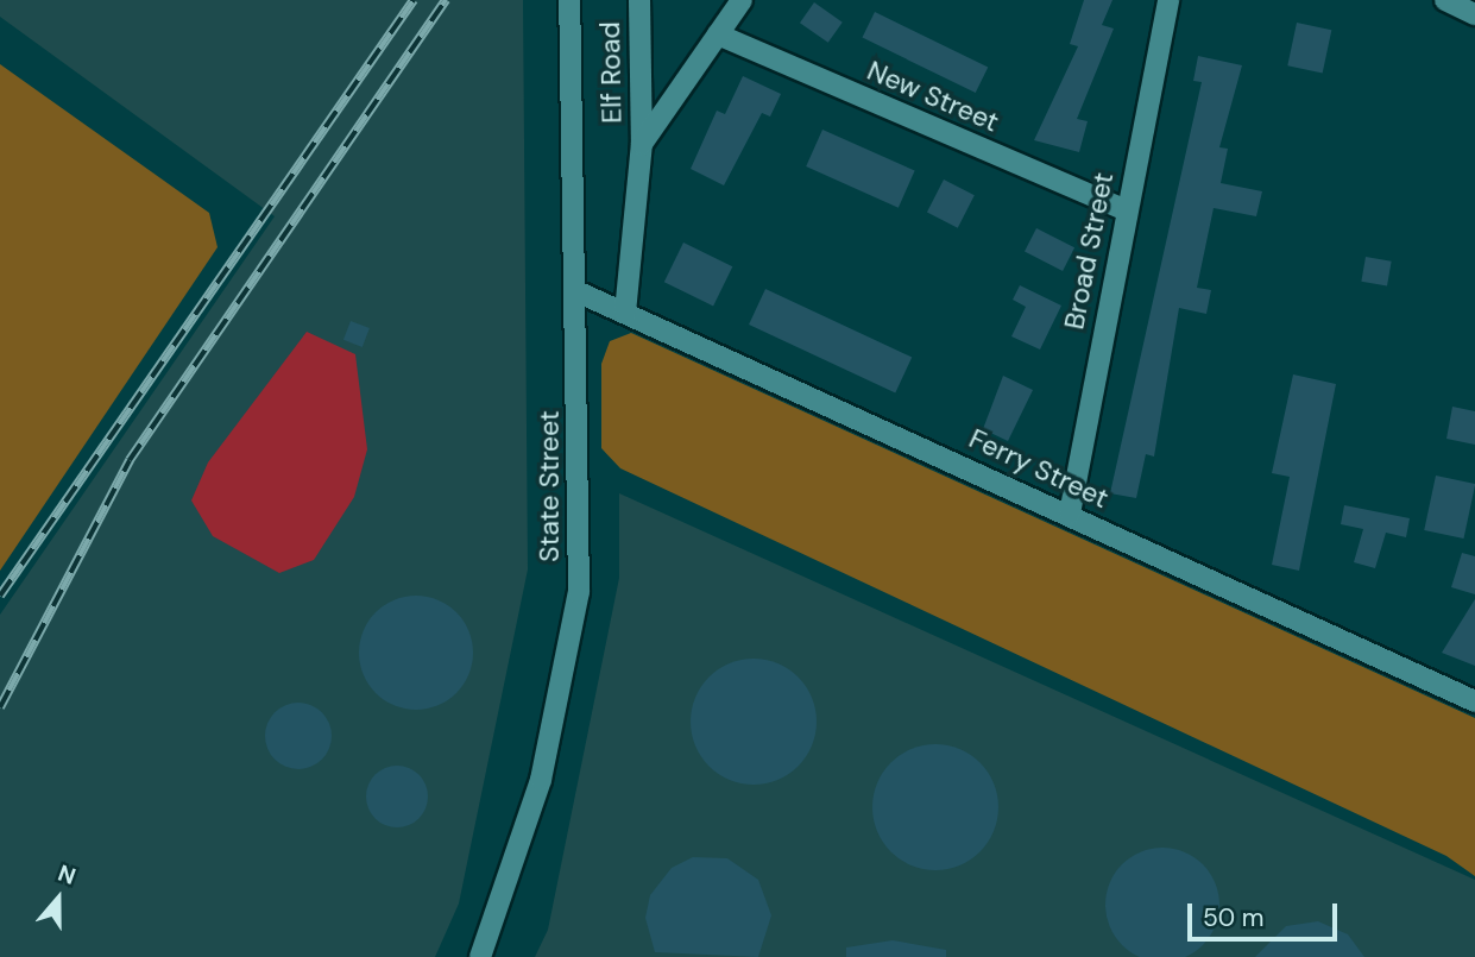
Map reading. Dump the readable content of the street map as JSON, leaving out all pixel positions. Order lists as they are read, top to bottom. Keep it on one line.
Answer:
{"streets":{"street":["Elf Road","New Street","Broad Street","Ferry Street","State Street"]},"crossings":[["Elf Road","Ferry Street"],["New Street","Broad Street"],["Broad Street","Ferry Street"],["Ferry Street","State Street"]],"scale_bar":"50 m","north":"top"}
